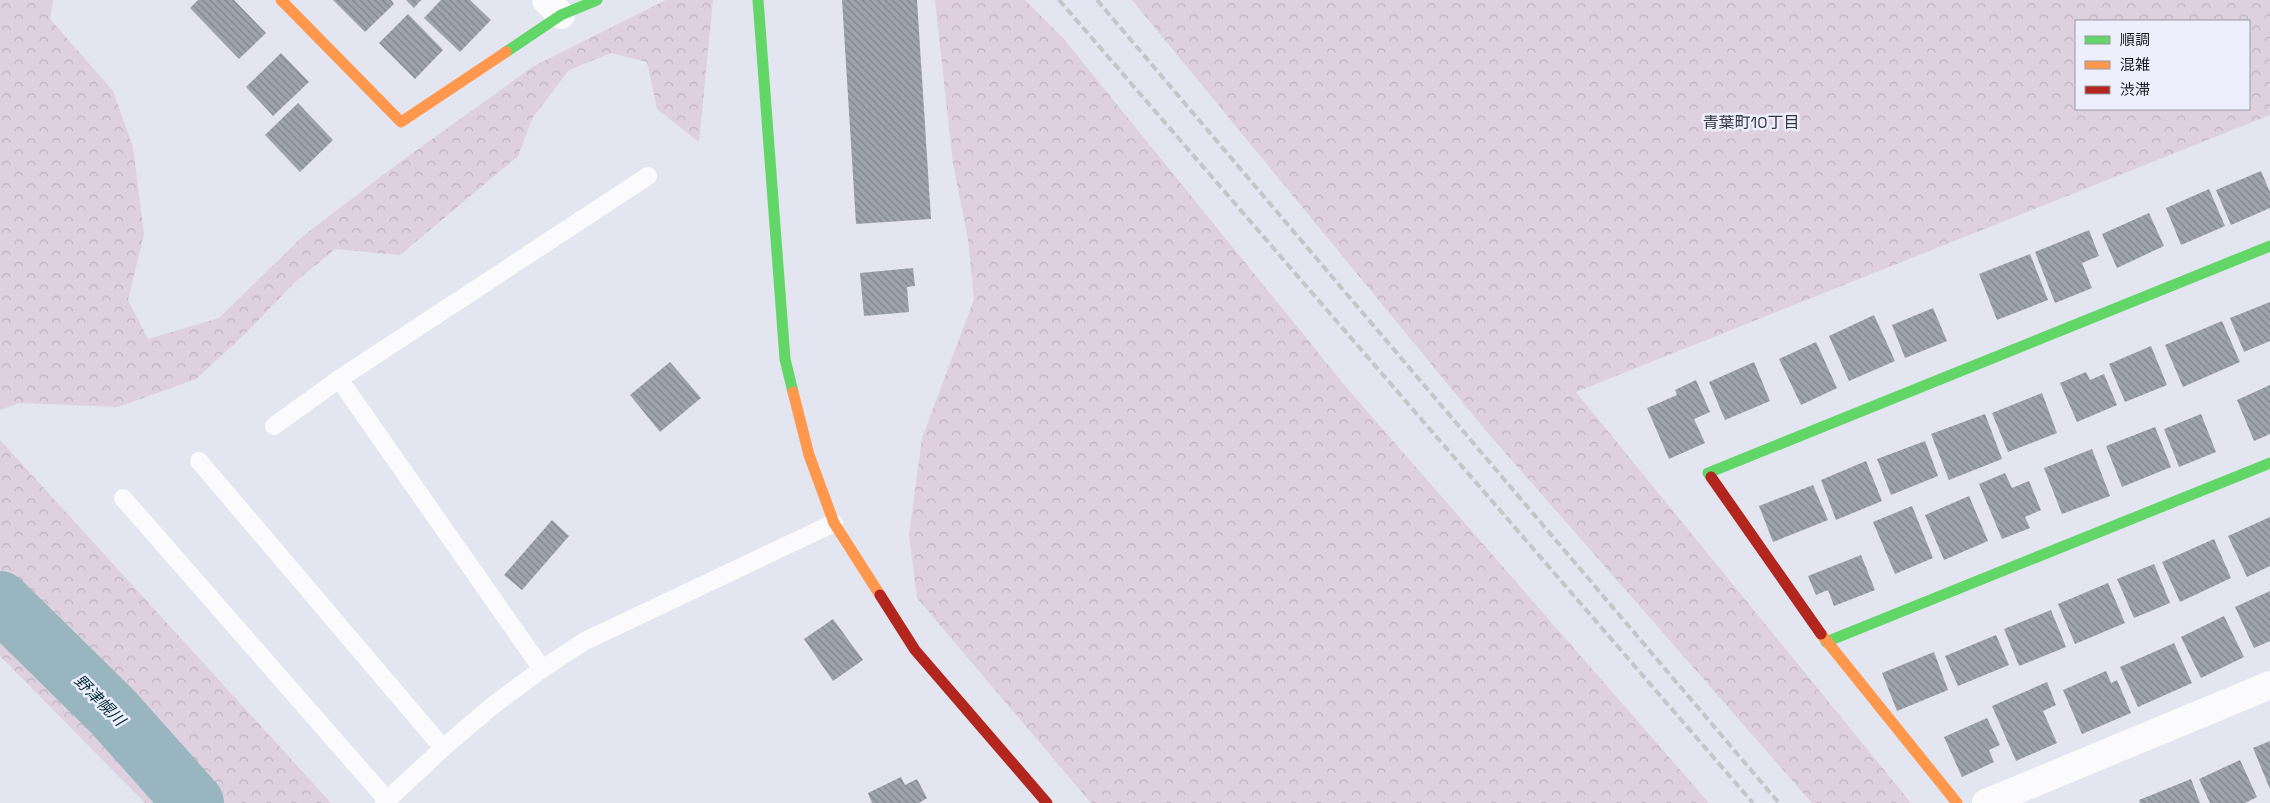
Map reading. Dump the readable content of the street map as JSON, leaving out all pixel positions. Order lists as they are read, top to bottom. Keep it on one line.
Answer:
{"districts":["青葉町10丁目"],"water":["野津幌川"],"legend":["順調","混雑","渋滞"]}
